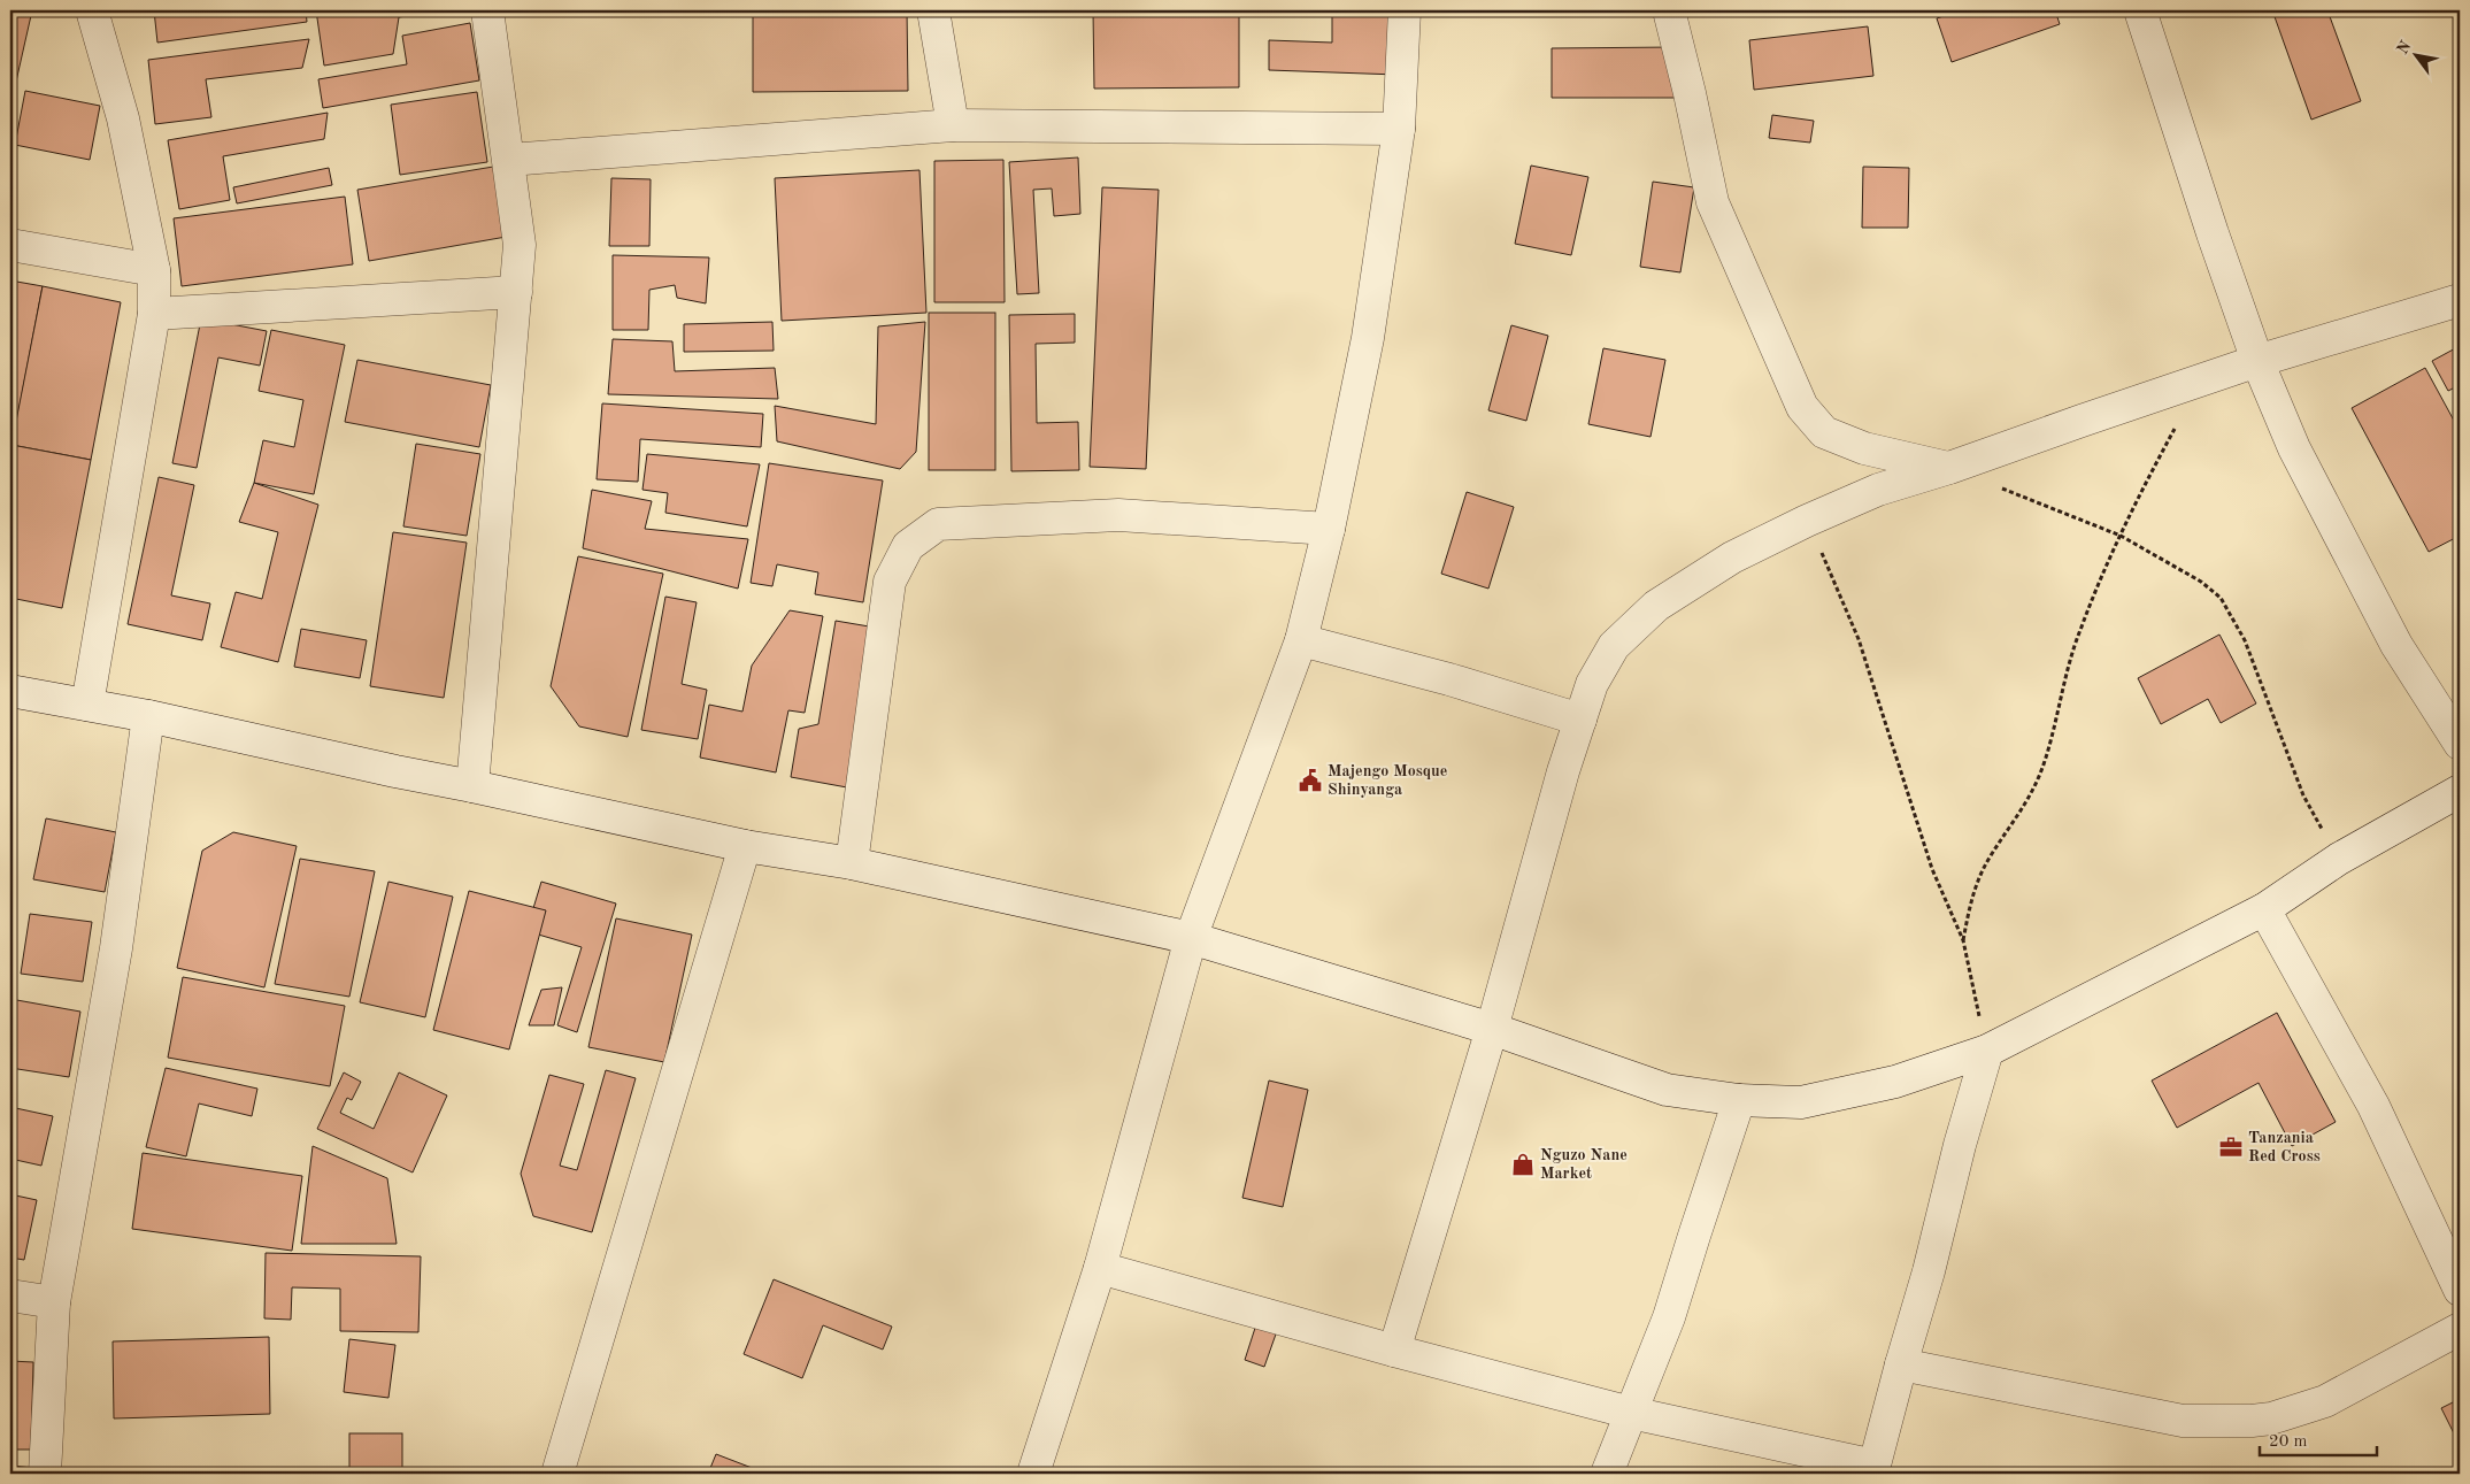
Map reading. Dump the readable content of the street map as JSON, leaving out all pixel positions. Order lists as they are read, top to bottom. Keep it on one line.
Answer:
{"places":{"public building":["Majengo Mosque Shinyanga"],"office":["Tanzania Red Cross"],"shop":["Nguzo Nane Market"]},"scale_bar":"20 m","north":"top left"}
